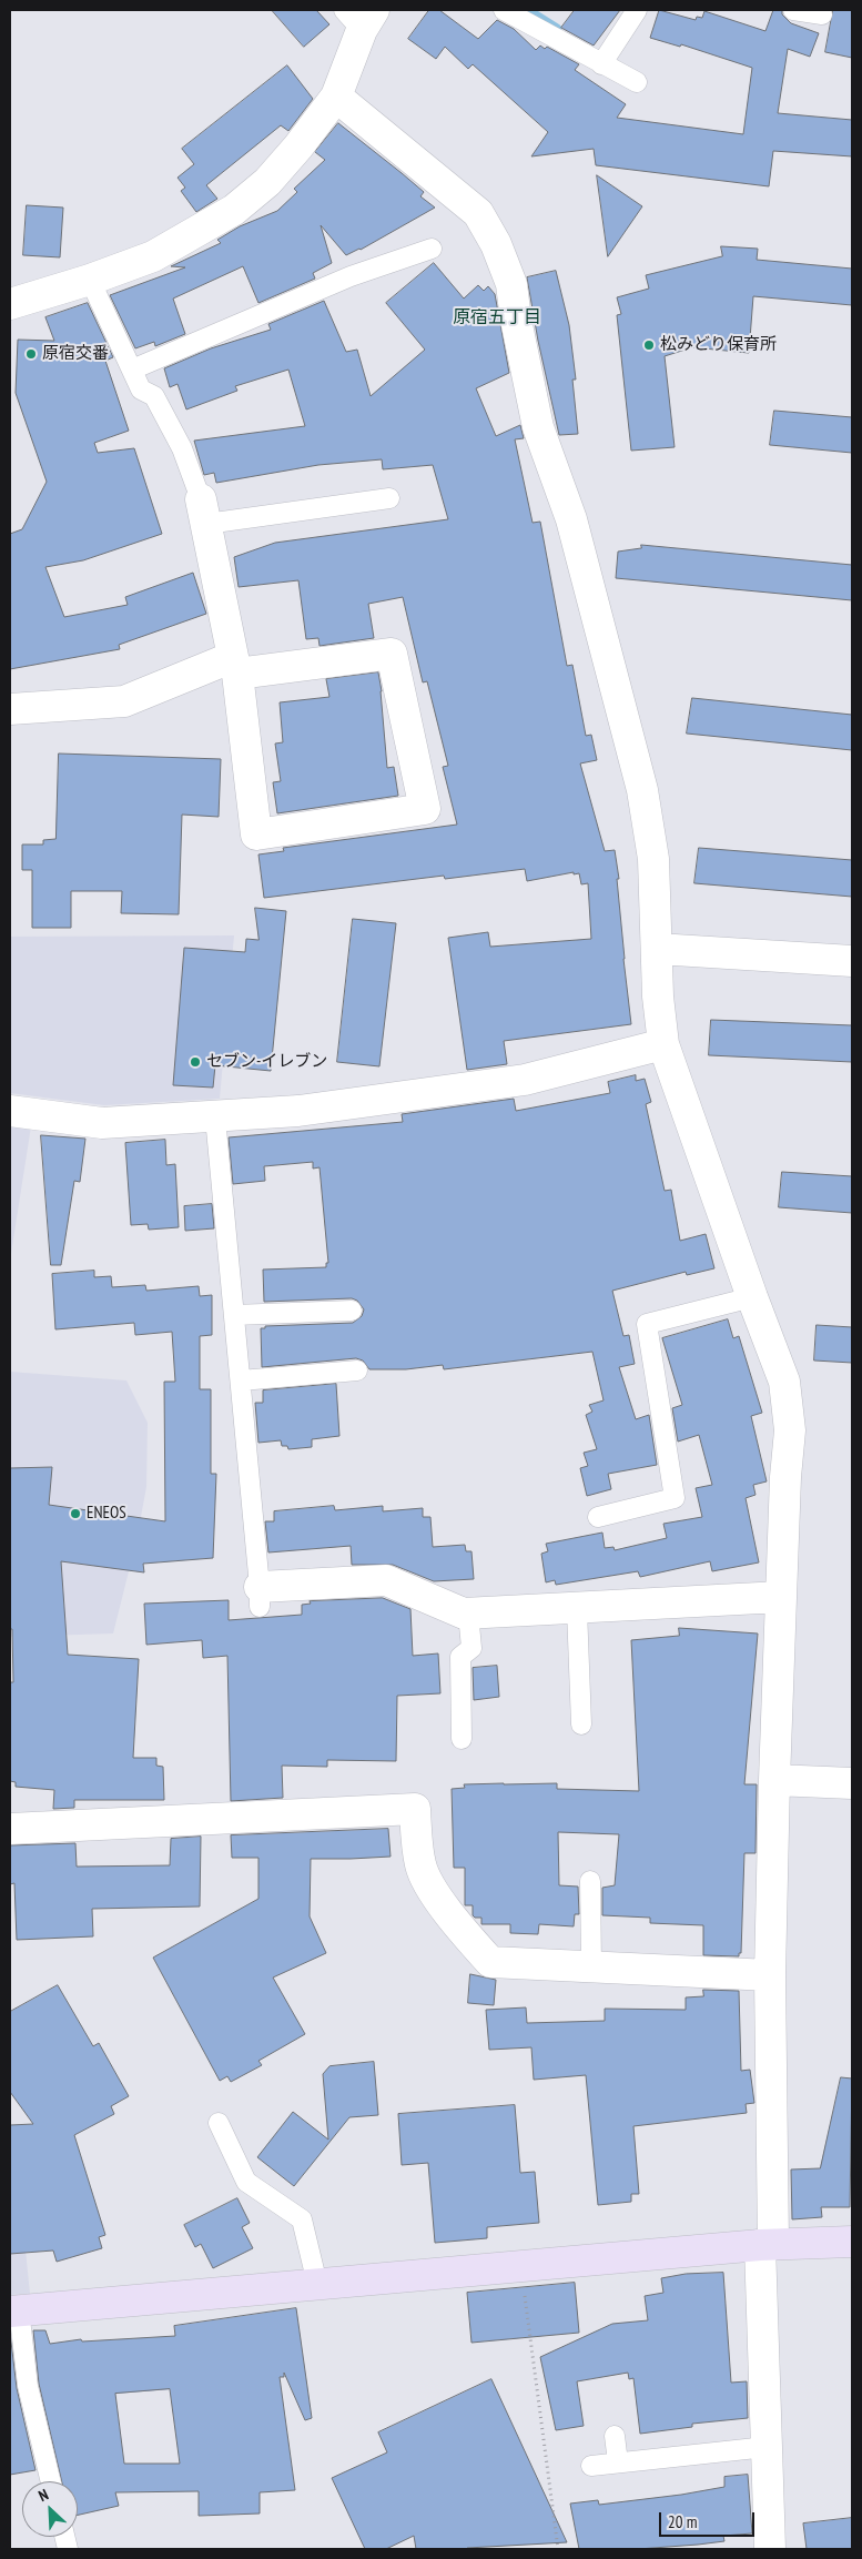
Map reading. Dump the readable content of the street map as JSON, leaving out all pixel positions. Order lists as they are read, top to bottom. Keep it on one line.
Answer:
{"districts":["原宿五丁目"],"places":["松みどり保育所","原宿交番","セブン-イレブン","ENEOS"],"scale_bar":"20 m","north":"top left"}
